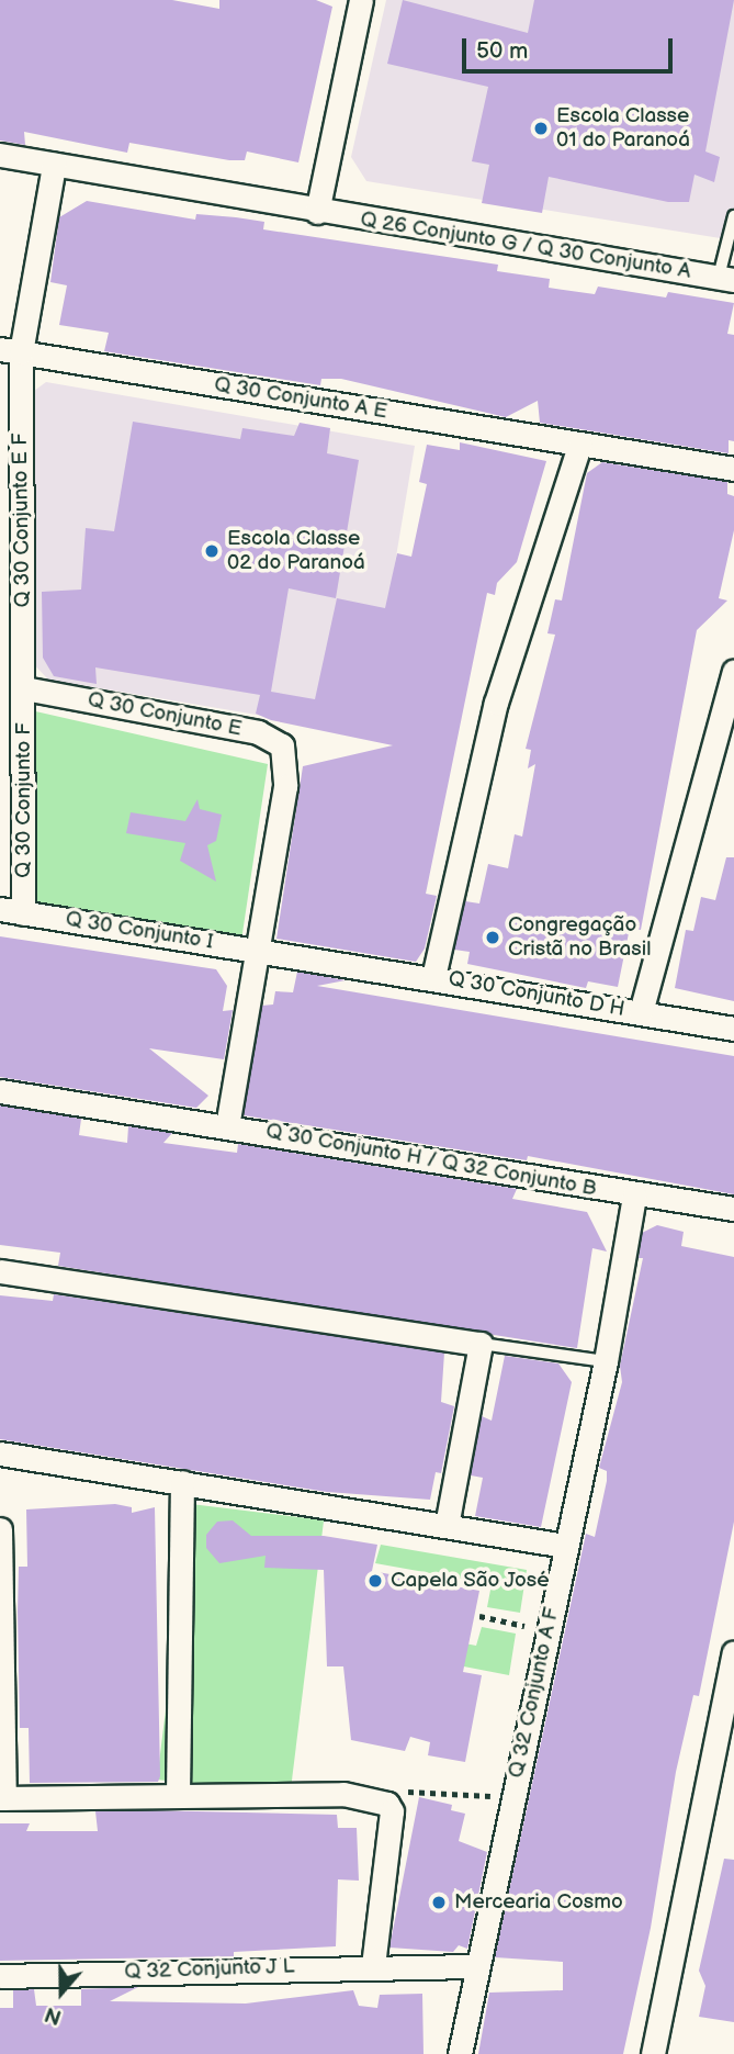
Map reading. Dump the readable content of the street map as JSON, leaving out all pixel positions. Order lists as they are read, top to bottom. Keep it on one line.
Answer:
{"streets":{"street":["Q 26 Conjunto G / Q 30 Conjunto A","Q 30 Conjunto A E","Q 30 Conjunto E F","Q 30 Conjunto E","Q 30 Conjunto F","Q 30 Conjunto I","Q 30 Conjunto D H","Q 30 Conjunto H / Q 32 Conjunto B","Q 32 Conjunto A F","Q 32 Conjunto J L"]},"crossings":[["Q 26 Conjunto G / Q 30 Conjunto A","Q 30 Conjunto E F"],["Q 30 Conjunto A E","Q 30 Conjunto E F"],["Q 30 Conjunto E F","Q 30 Conjunto E"],["Q 30 Conjunto E F","Q 30 Conjunto F"],["Q 30 Conjunto E","Q 30 Conjunto F"],["Q 30 Conjunto E","Q 30 Conjunto I"],["Q 30 Conjunto F","Q 30 Conjunto I"],["Q 30 Conjunto I","Q 30 Conjunto D H"],["Q 30 Conjunto H / Q 32 Conjunto B","Q 32 Conjunto A F"],["Q 32 Conjunto A F","Q 32 Conjunto J L"]],"places":["Escola Classe 01 do Paranoá","Escola Classe 02 do Paranoá","Congregação Cristã no Brasil","Capela São José","Mercearia Cosmo"],"scale_bar":"50 m","north":"bottom"}
